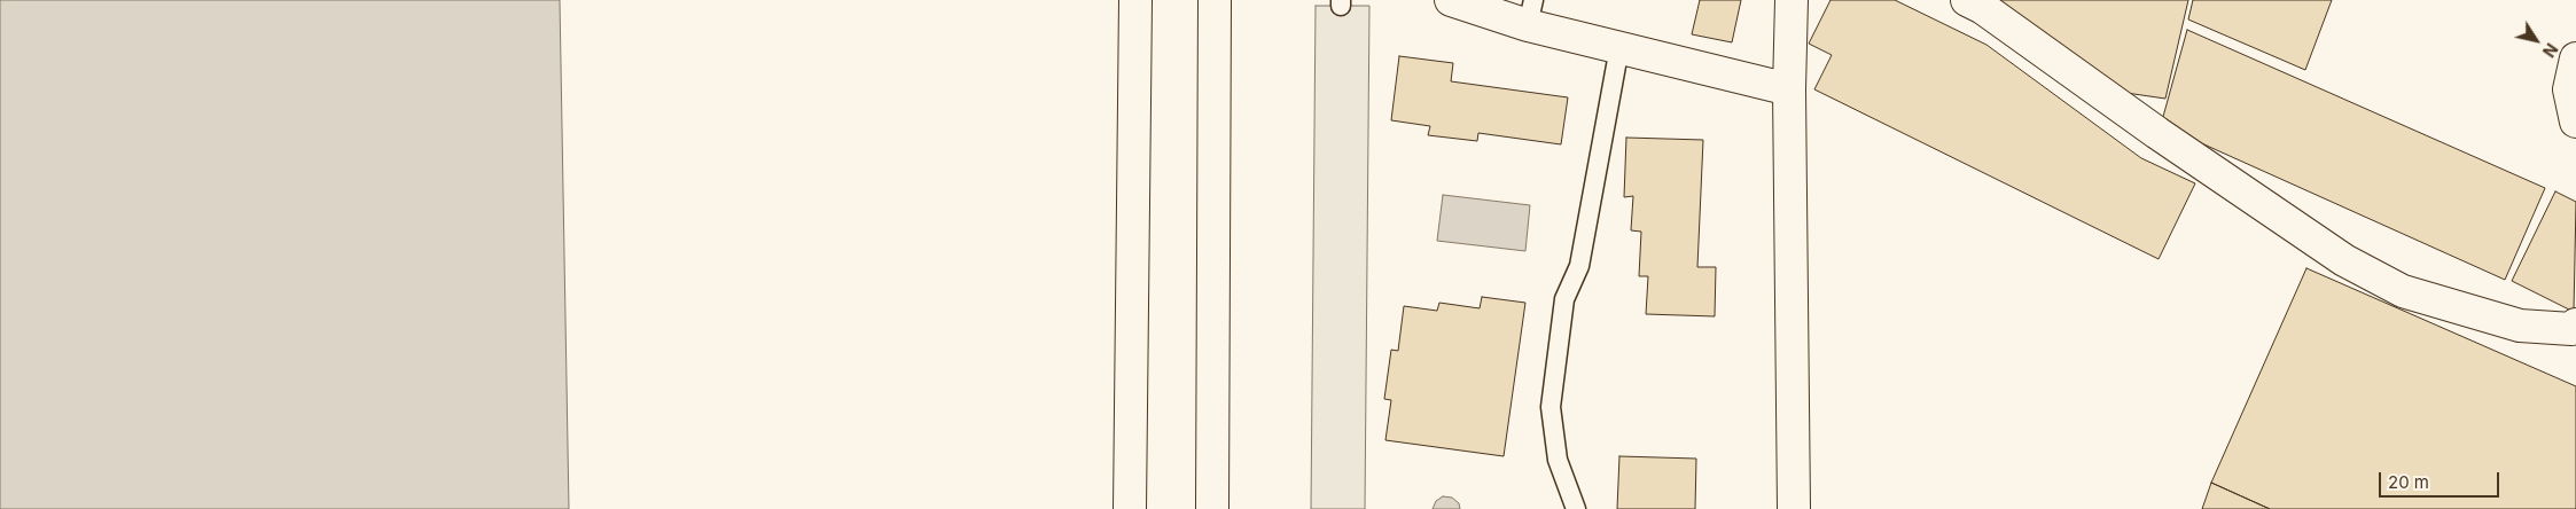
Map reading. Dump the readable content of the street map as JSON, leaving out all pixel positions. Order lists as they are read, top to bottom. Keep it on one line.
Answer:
{"scale_bar":"20 m","north":"bottom right"}
